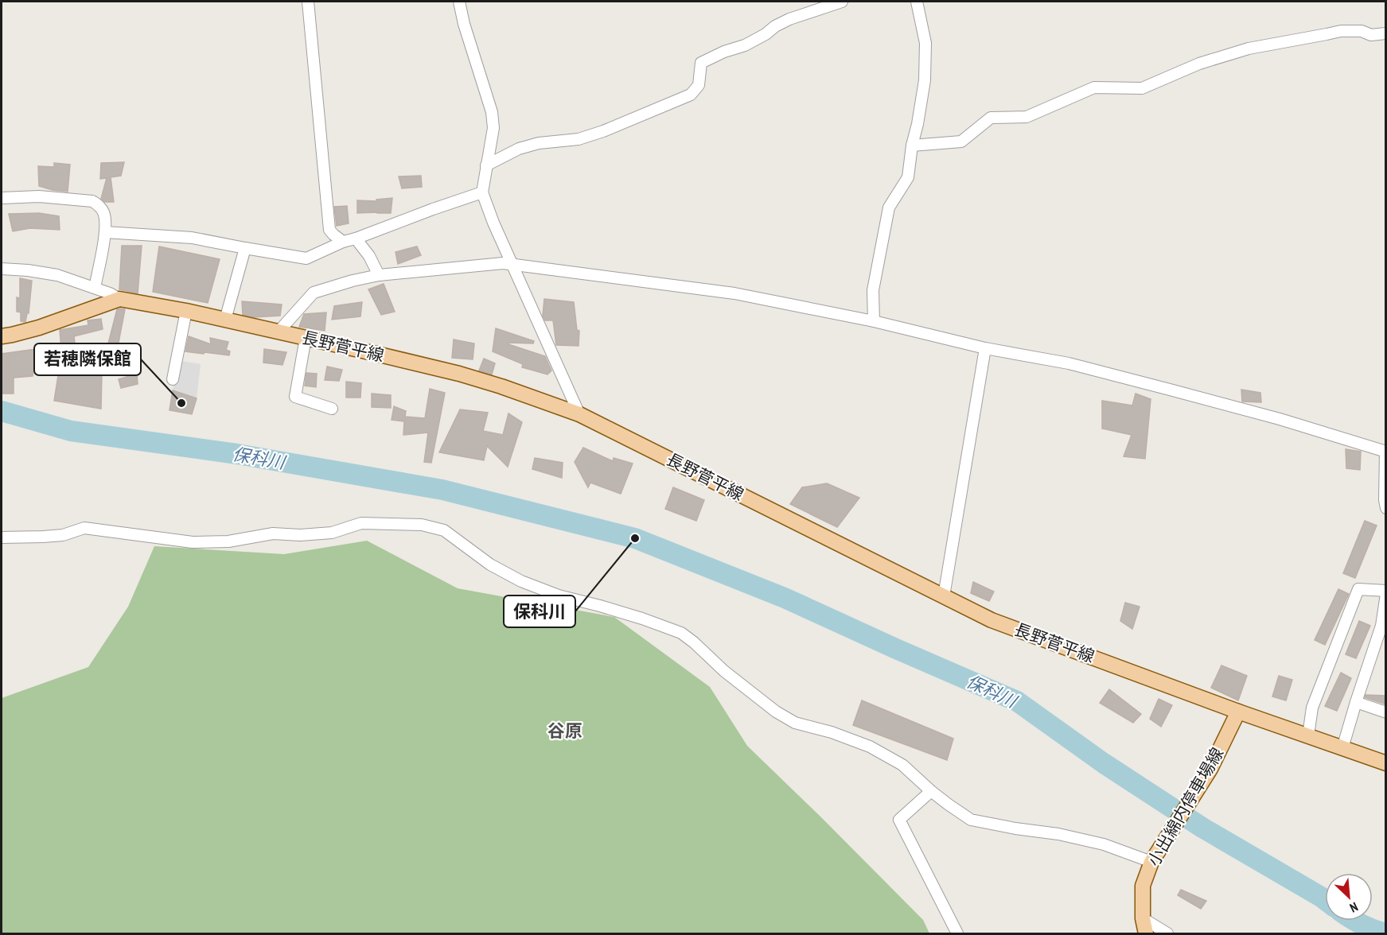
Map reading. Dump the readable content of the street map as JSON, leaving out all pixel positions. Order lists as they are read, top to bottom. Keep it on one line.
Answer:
{"streets":{"main road":["長野菅平線","小出綿内停車場線"]},"crossings":[["長野菅平線","小出綿内停車場線"]],"districts":["谷原"],"water":["保科川"],"places":["若穂隣保館","保科川"],"north":"bottom right"}
